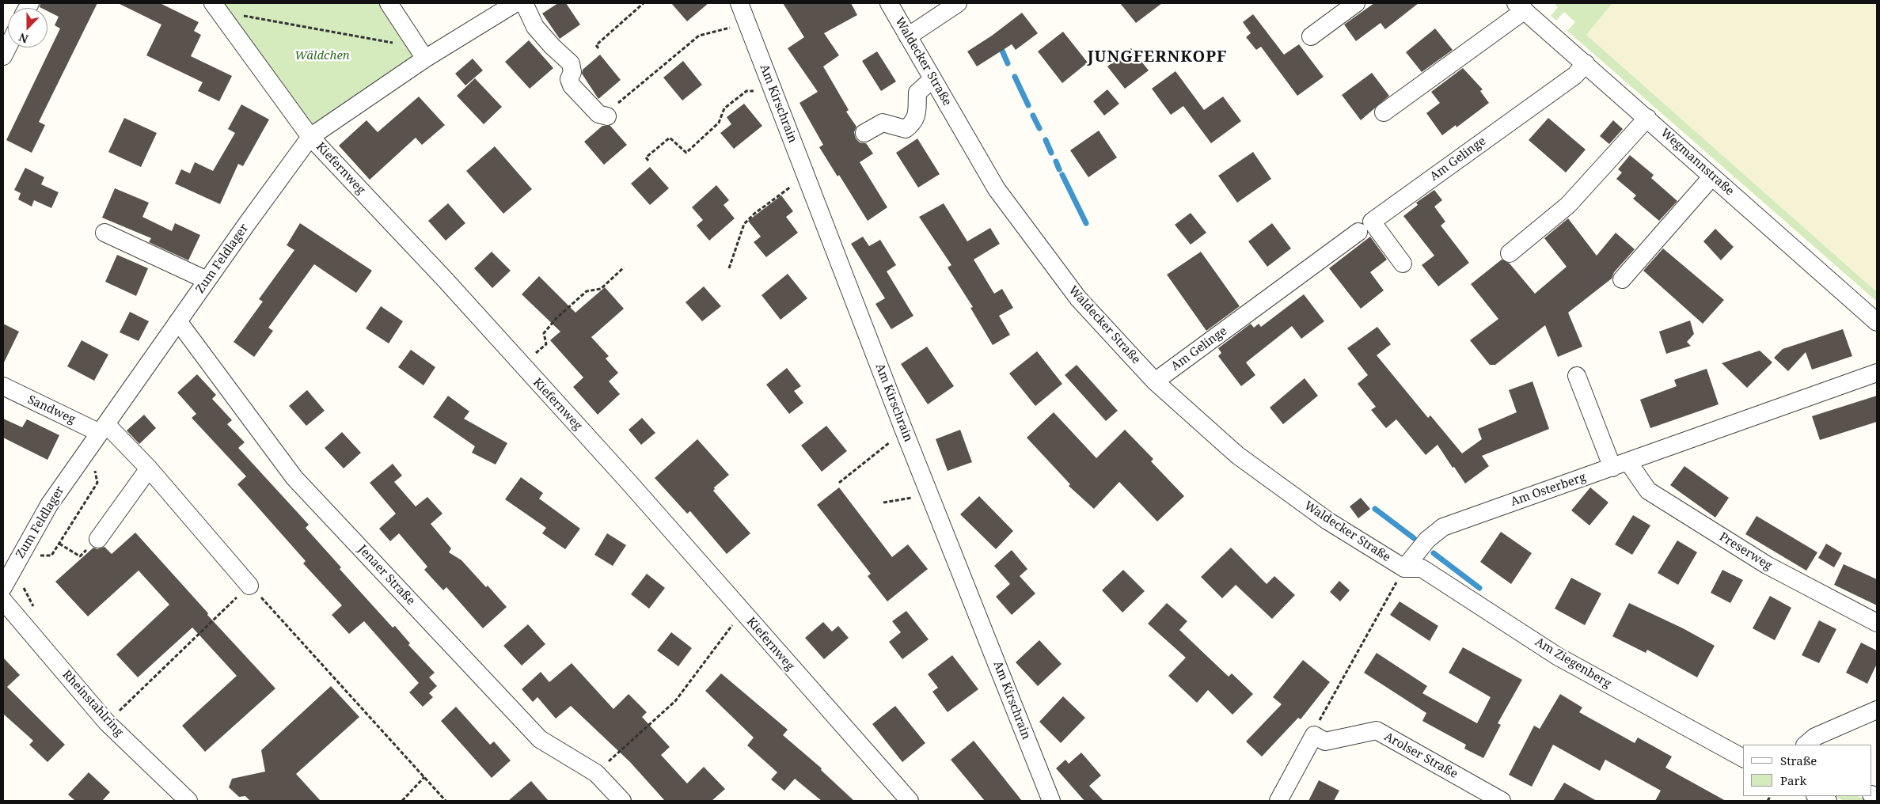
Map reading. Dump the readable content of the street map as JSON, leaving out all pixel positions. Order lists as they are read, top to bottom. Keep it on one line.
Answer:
{"streets":{"street":["Waldecker Straße","Am Kirschrain","Am Gelinge","Wegmannstraße","Kiefernweg","Zum Feldlager","Sandweg","Am Osterberg","Preserweg","Jenaer Straße","Am Ziegenberg","Rheinstahlring","Arolser Straße"]},"crossings":[["Waldecker Straße","Am Gelinge"],["Waldecker Straße","Am Osterberg"],["Waldecker Straße","Am Ziegenberg"],["Am Gelinge","Wegmannstraße"],["Kiefernweg","Zum Feldlager"],["Zum Feldlager","Sandweg"],["Zum Feldlager","Jenaer Straße"],["Am Osterberg","Preserweg"],["Am Osterberg","Am Ziegenberg"]],"districts":["JUNGFERNKOPF"],"parks":["Wäldchen"],"legend":["Straße","Park"],"north":"bottom"}
